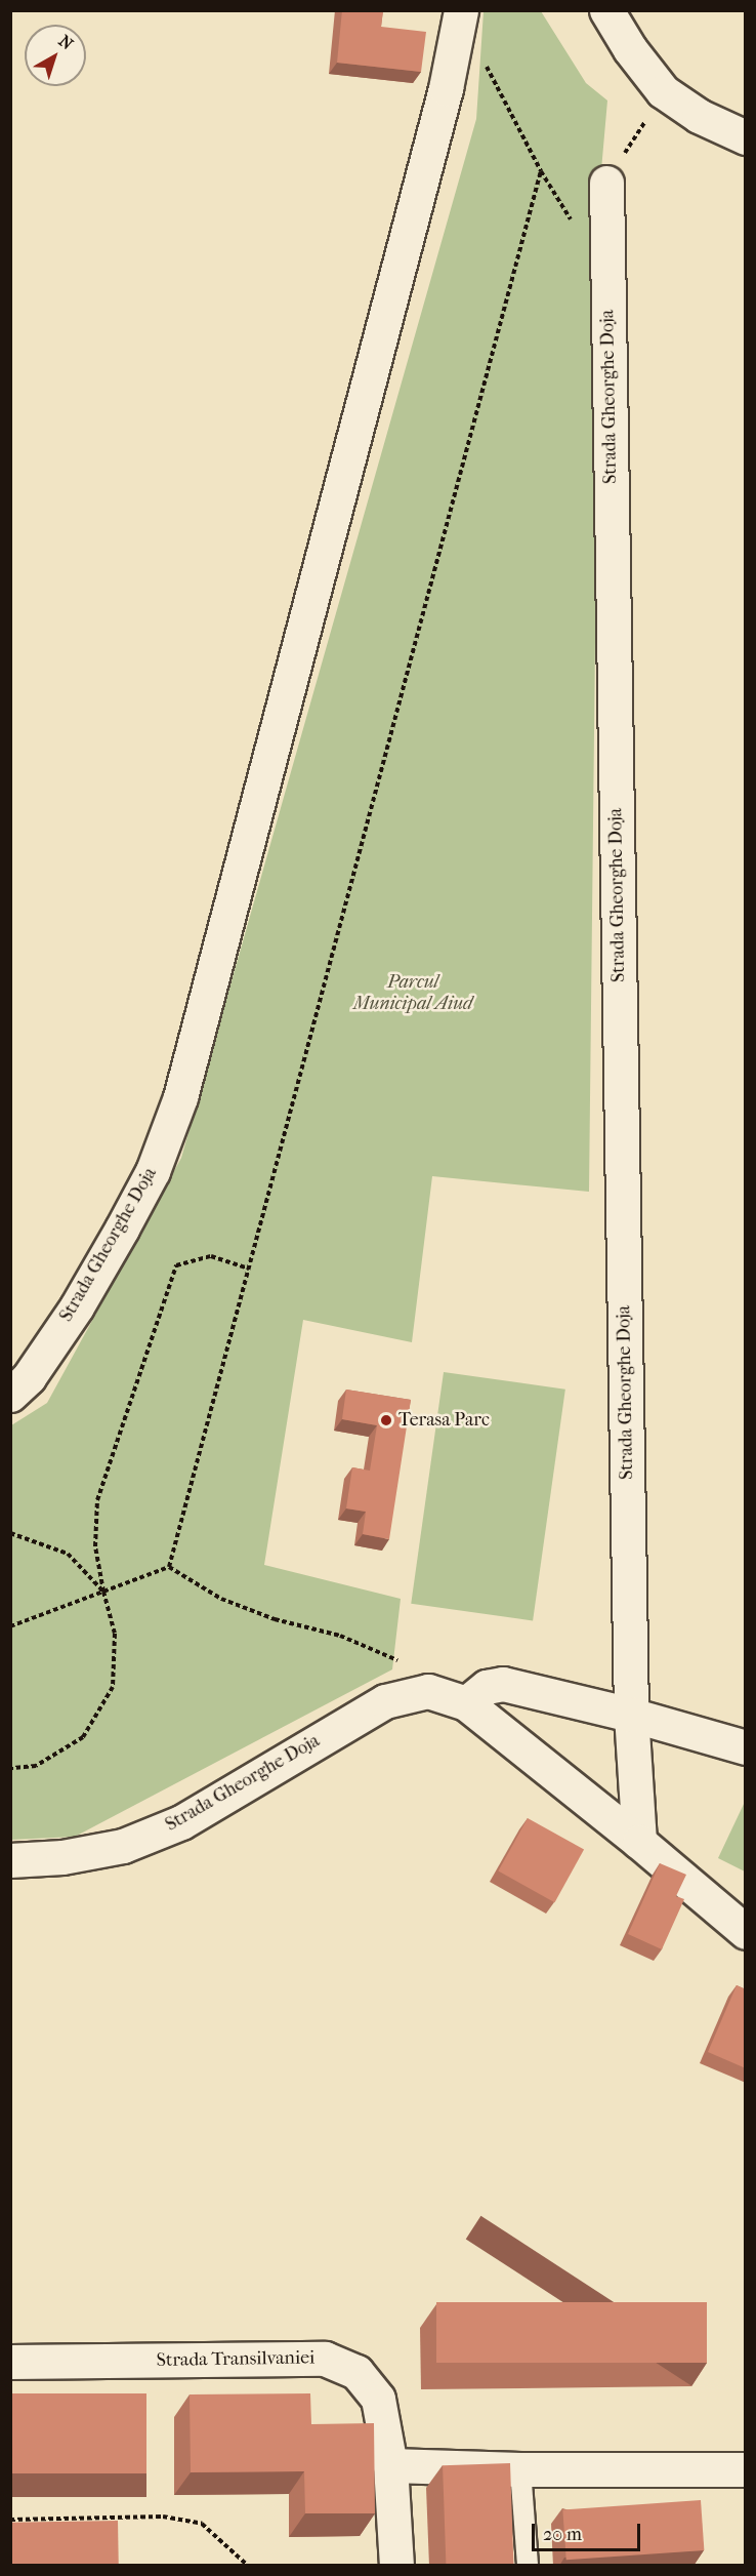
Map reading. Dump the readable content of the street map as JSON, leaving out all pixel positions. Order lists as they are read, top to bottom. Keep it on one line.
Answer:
{"streets":{"street":["Strada Gheorghe Doja","Strada Transilvaniei"]},"parks":["Parcul Municipal Aiud"],"places":["Terasa Parc"],"scale_bar":"20 m","north":"top right"}
